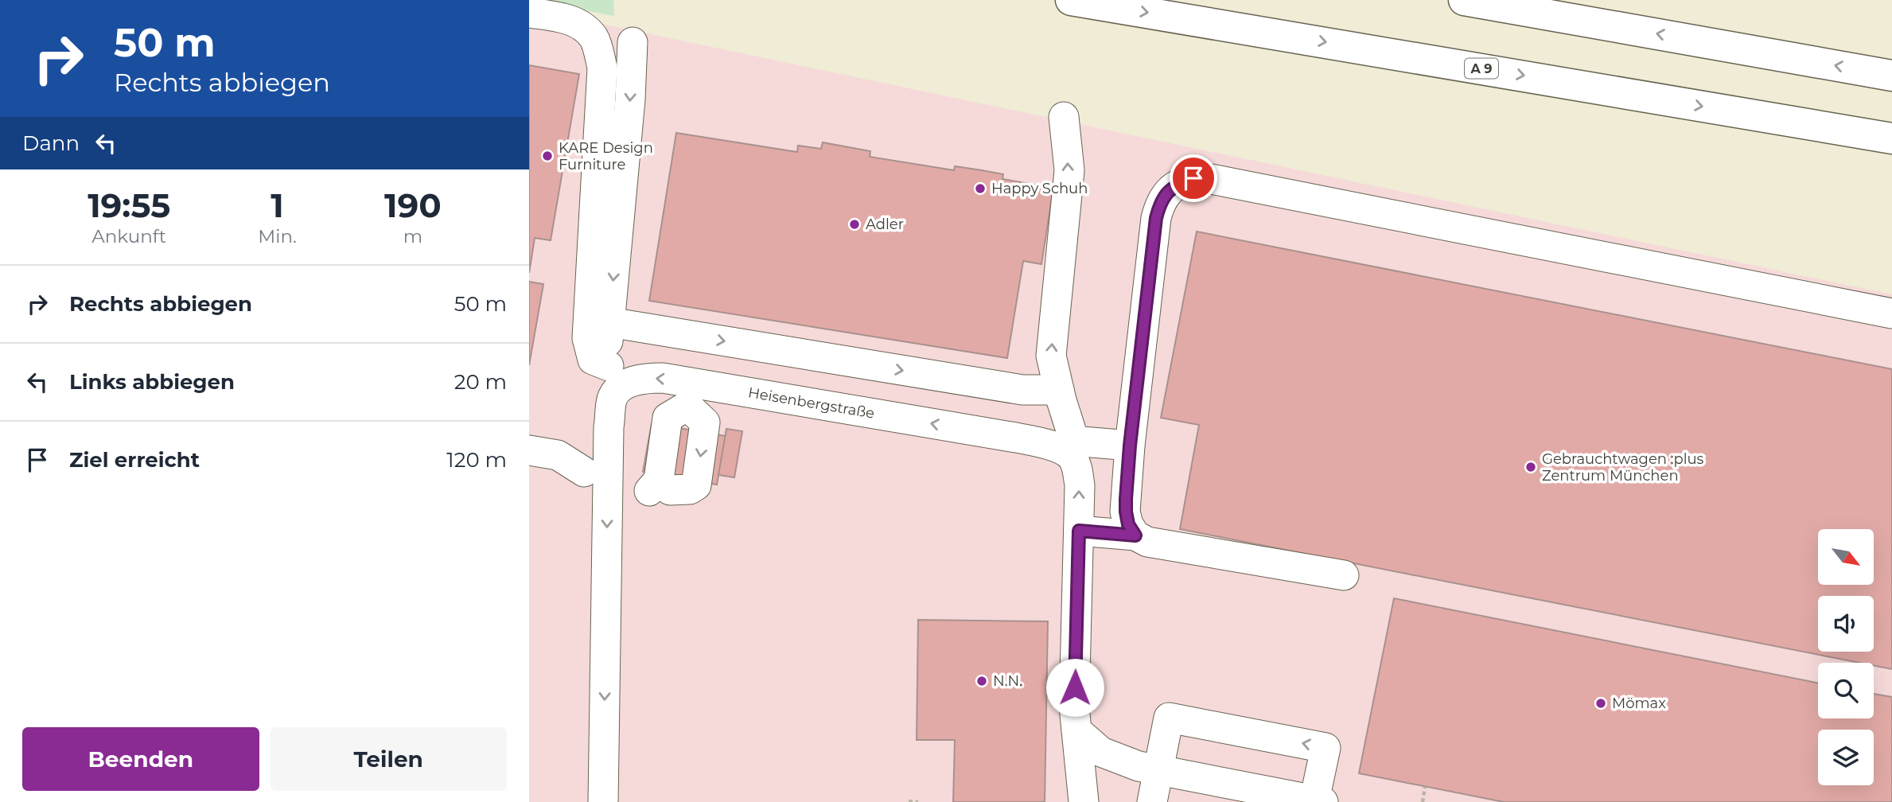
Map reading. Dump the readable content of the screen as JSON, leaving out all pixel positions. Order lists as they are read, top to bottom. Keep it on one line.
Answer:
{"streets":{"highway":["A 9"],"street":["Heisenbergstraße"]},"places":["KARE Design Furniture","Happy Schuh","Adler","Gebrauchtwagen :plus Zentrum München","N.N.","Mömax"],"north":"bottom right","page":{"turn":["50 m","Rechts abbiegen"],"then":"Dann","eta":["19:55","Ankunft","1","Min.","190","m"],"list":[{"name":"Rechts abbiegen","value":"50 m"},{"name":"Links abbiegen","value":"20 m"},{"name":"Ziel erreicht","value":"120 m"}],"buttons":["Beenden","Teilen"]}}
